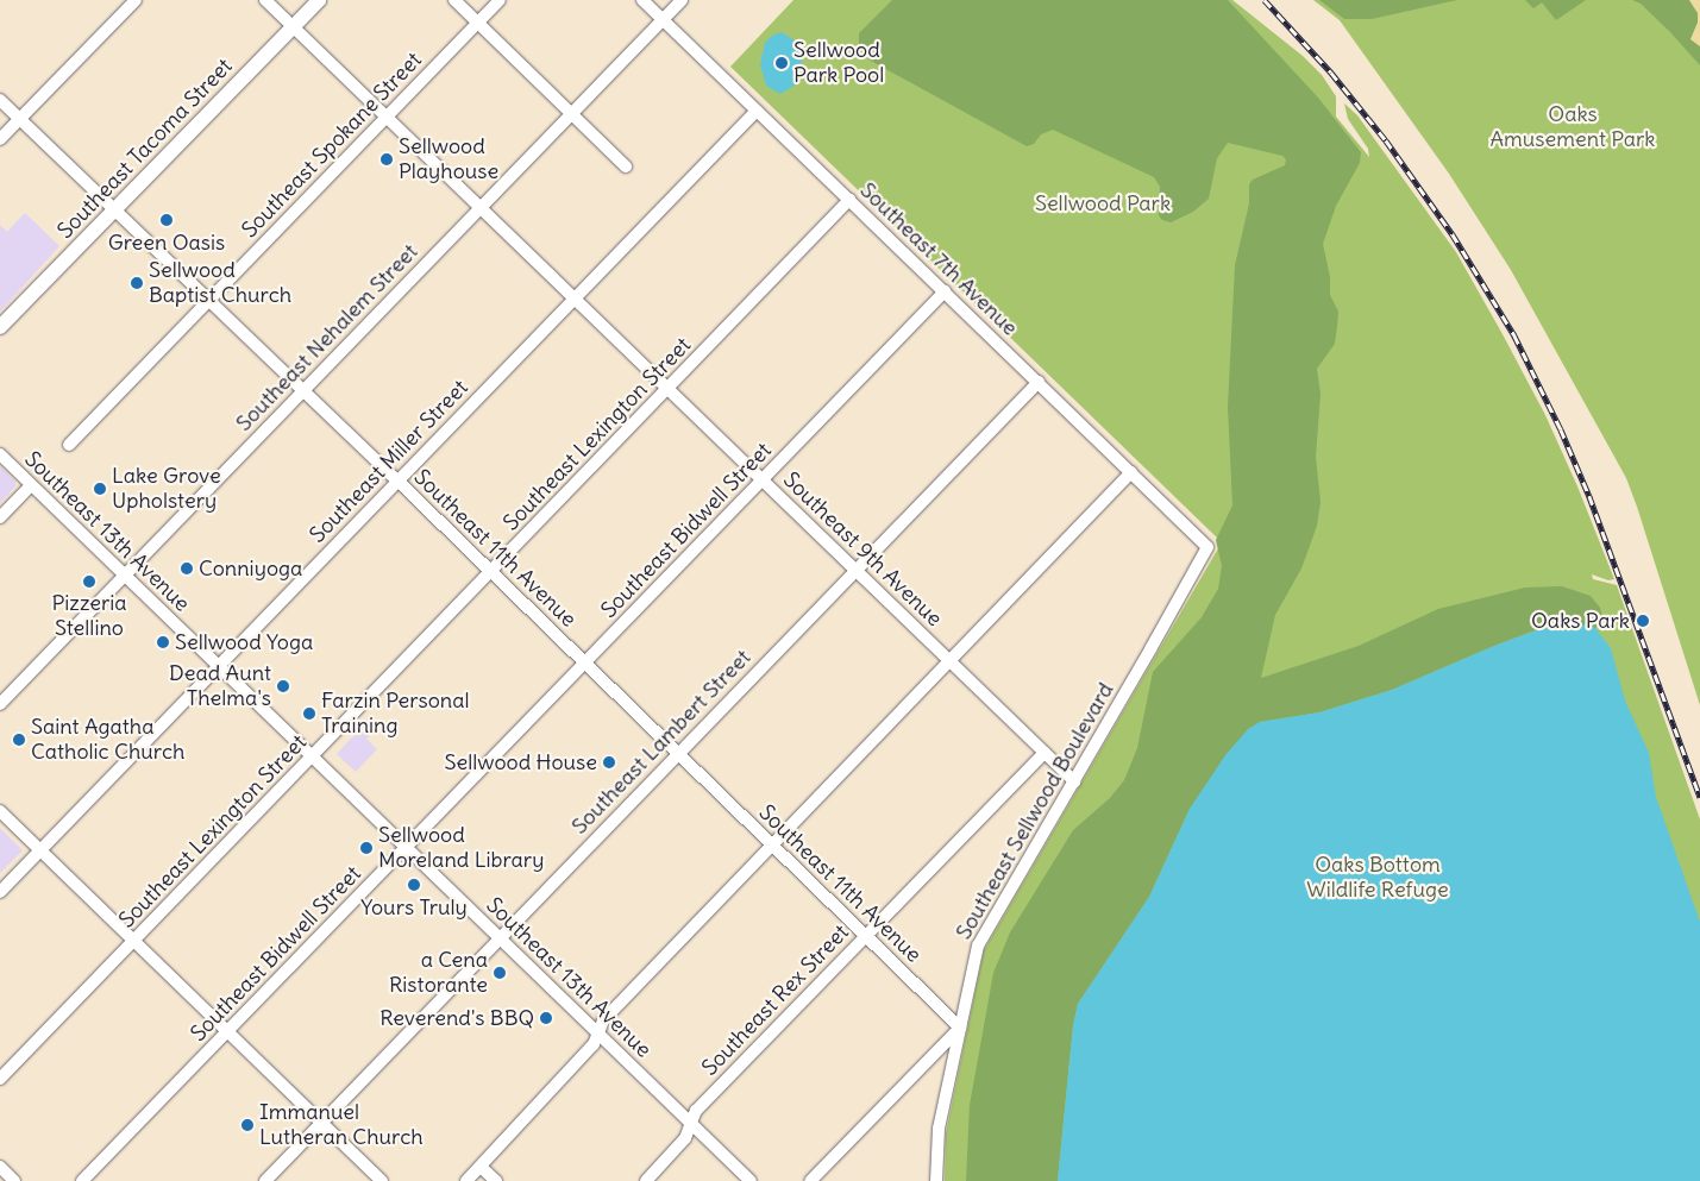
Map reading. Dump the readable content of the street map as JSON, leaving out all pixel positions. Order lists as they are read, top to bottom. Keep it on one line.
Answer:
{"streets":{"main road":["Southeast Tacoma Street"],"street":["Southeast Spokane Street","Southeast 7th Avenue","Southeast Nehalem Street","Southeast Lexington Street","Southeast Miller Street","Southeast Bidwell Street","Southeast 13th Avenue","Southeast 11th Avenue","Southeast 9th Avenue","Southeast Lambert Street","Southeast Sellwood Boulevard","Southeast Rex Street"]},"crossings":[["Southeast Spokane Street","Southeast 11th Avenue"],["Southeast Spokane Street","Southeast 9th Avenue"],["Southeast Tacoma Street","Southeast 11th Avenue"],["Southeast Tacoma Street","Southeast 9th Avenue"],["Southeast 7th Avenue","Southeast Nehalem Street"],["Southeast 7th Avenue","Southeast Lexington Street"],["Southeast 7th Avenue","Southeast Miller Street"],["Southeast 7th Avenue","Southeast Bidwell Street"],["Southeast 7th Avenue","Southeast Lambert Street"],["Southeast 7th Avenue","Southeast Sellwood Boulevard"],["Southeast Nehalem Street","Southeast 13th Avenue"],["Southeast Nehalem Street","Southeast 11th Avenue"],["Southeast Nehalem Street","Southeast 9th Avenue"],["Southeast Lexington Street","Southeast 13th Avenue"],["Southeast Lexington Street","Southeast 11th Avenue"],["Southeast Lexington Street","Southeast 9th Avenue"],["Southeast Miller Street","Southeast 13th Avenue"],["Southeast Miller Street","Southeast 11th Avenue"],["Southeast Miller Street","Southeast 9th Avenue"],["Southeast Bidwell Street","Southeast 13th Avenue"],["Southeast Bidwell Street","Southeast 11th Avenue"],["Southeast Bidwell Street","Southeast 9th Avenue"],["Southeast 13th Avenue","Southeast Lambert Street"],["Southeast 13th Avenue","Southeast Rex Street"],["Southeast 11th Avenue","Southeast Lambert Street"],["Southeast 11th Avenue","Southeast Sellwood Boulevard"],["Southeast 11th Avenue","Southeast Rex Street"],["Southeast 9th Avenue","Southeast Lambert Street"],["Southeast 9th Avenue","Southeast Sellwood Boulevard"],["Southeast 9th Avenue","Southeast Rex Street"]],"parks":["Oaks Amusement Park","Sellwood Park","Oaks Bottom Wildlife Refuge"],"places":["Sellwood Park Pool","Sellwood Playhouse","Green Oasis","Sellwood Baptist Church","Lake Grove Upholstery","Conniyoga","Pizzeria Stellino","Oaks Park","Sellwood Yoga","Dead Aunt Thelma's","Farzin Personal Training","Saint Agatha Catholic Church","Sellwood House","Sellwood Moreland Library","Yours Truly","a Cena Ristorante","Reverend's BBQ","Immanuel Lutheran Church"]}
